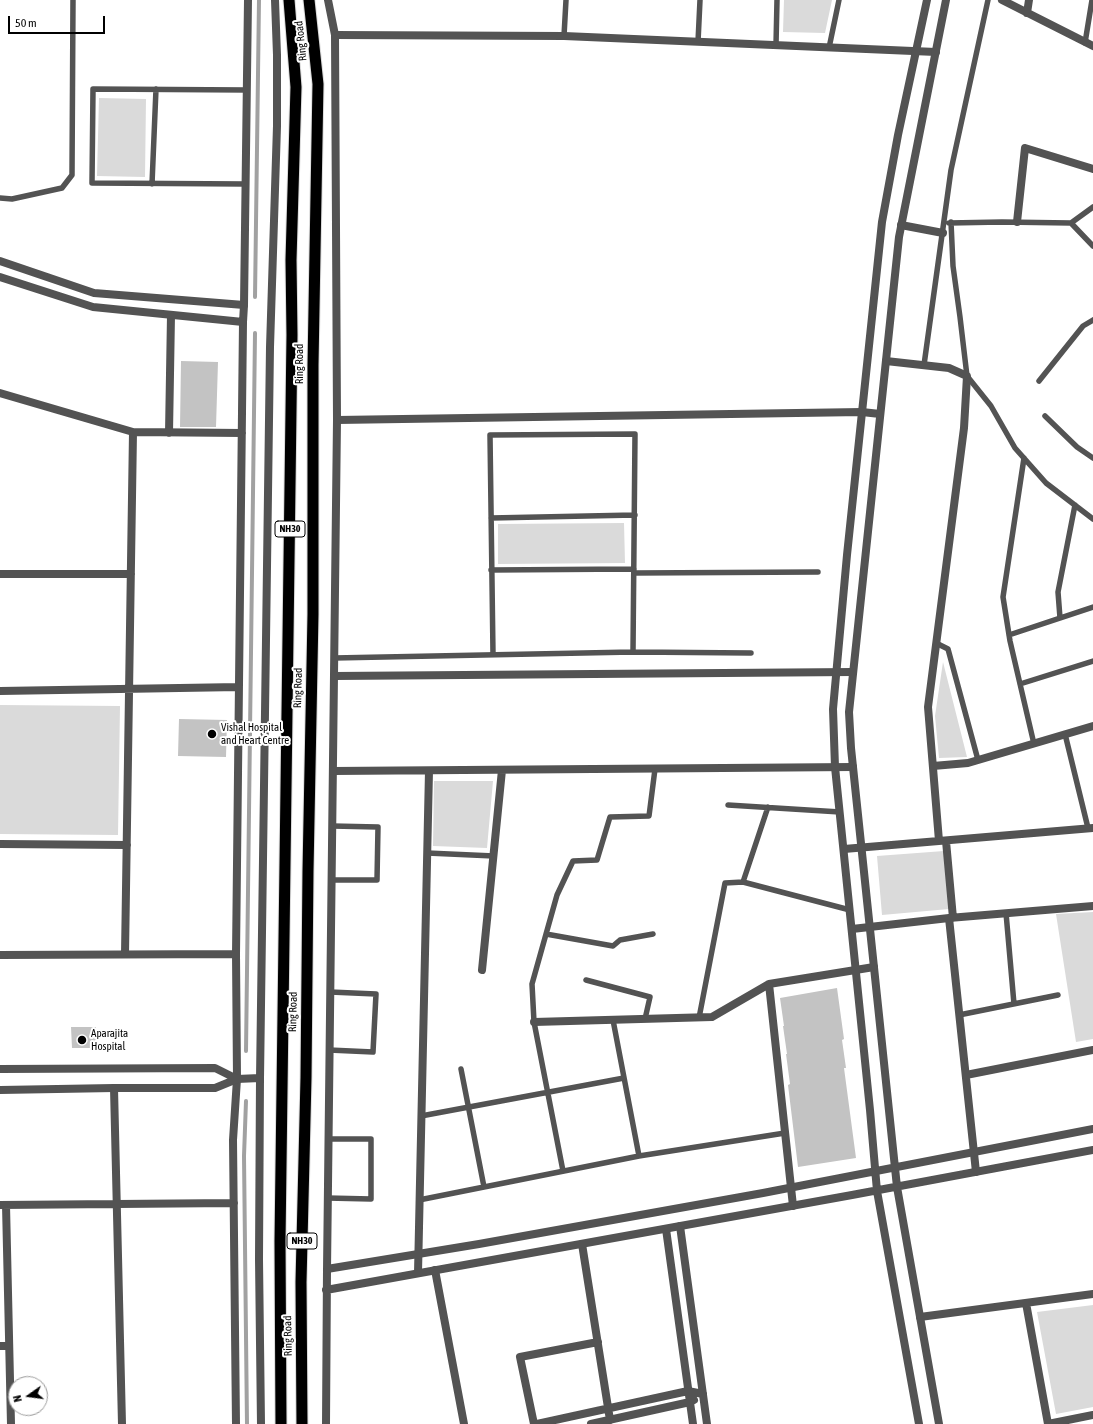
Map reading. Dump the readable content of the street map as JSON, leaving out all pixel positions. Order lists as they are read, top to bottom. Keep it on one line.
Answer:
{"streets":{"highway":["Ring Road","NH30"]},"places":["Vishal Hospital and Heart Centre","Aparajita Hospital"],"scale_bar":"50 m","north":"left"}
